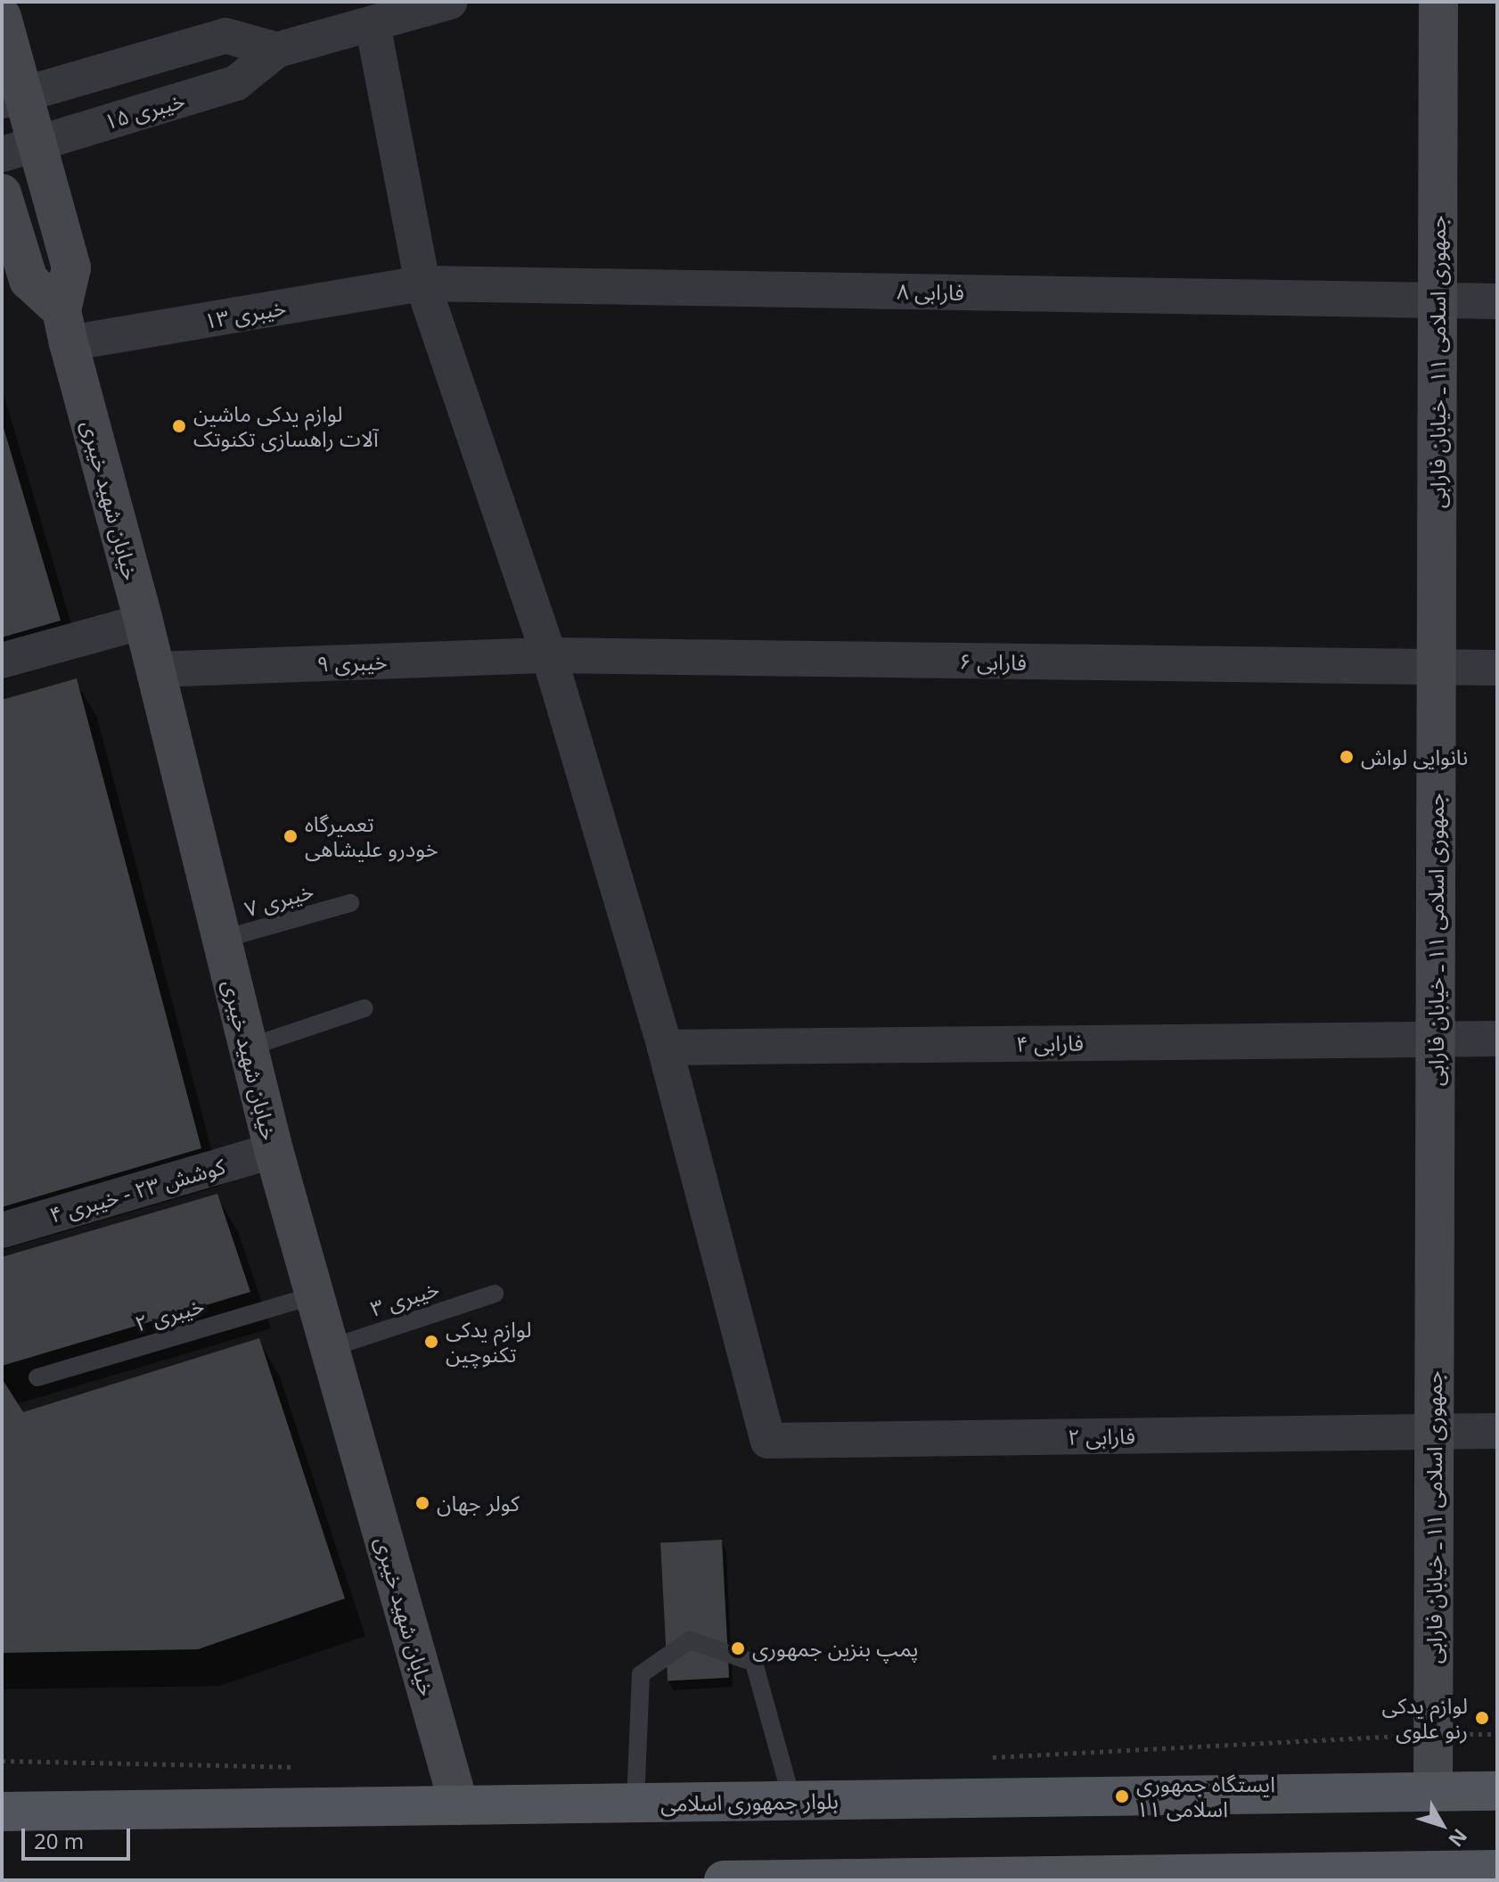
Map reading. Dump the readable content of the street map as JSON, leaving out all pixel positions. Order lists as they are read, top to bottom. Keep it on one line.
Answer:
{"streets":{"main road":["بلوار جمهوری اسلامی"],"street":["خیبری ۱۵","فارابی ۸","خیبری ۱۳","جمهوری اسلامی ۱۱ ـ خیابان فارابی","خیابان شهید خیبری","فارابی ۶","خیبری ۹","فارابی ۴","کوشش ۲۳ - خیبری ۴","فارابی ۲"],"lane":["خیبری ۷","خیبری ۳","خیبری ۲"]},"crossings":[["خیبری ۱۵","خیابان شهید خیبری"],["فارابی ۸","خیبری ۱۳"],["فارابی ۸","جمهوری اسلامی ۱۱ ـ خیابان فارابی"],["خیبری ۱۳","خیابان شهید خیبری"],["جمهوری اسلامی ۱۱ ـ خیابان فارابی","فارابی ۶"],["جمهوری اسلامی ۱۱ ـ خیابان فارابی","فارابی ۴"],["جمهوری اسلامی ۱۱ ـ خیابان فارابی","فارابی ۲"],["جمهوری اسلامی ۱۱ ـ خیابان فارابی","بلوار جمهوری اسلامی"],["خیابان شهید خیبری","خیبری ۹"],["خیابان شهید خیبری","خیبری ۷"],["خیابان شهید خیبری","کوشش ۲۳ - خیبری ۴"],["خیابان شهید خیبری","خیبری ۳"],["خیابان شهید خیبری","خیبری ۲"],["خیابان شهید خیبری","بلوار جمهوری اسلامی"],["فارابی ۶","خیبری ۹"],["فارابی ۴","فارابی ۲"]],"places":["لوازم یدکی ماشین آلات راهسازی تکنوتک","نانوایی لواش","تعمیرگاه خودرو علیشاهی","لوازم یدکی تکنوچین","کولر جهان","پمپ بنزین جمهوری","لوازم یدکی رنو علوی","ایستگاه جمهوری اسلامی ۱۱"],"scale_bar":"20 m","north":"bottom right"}
